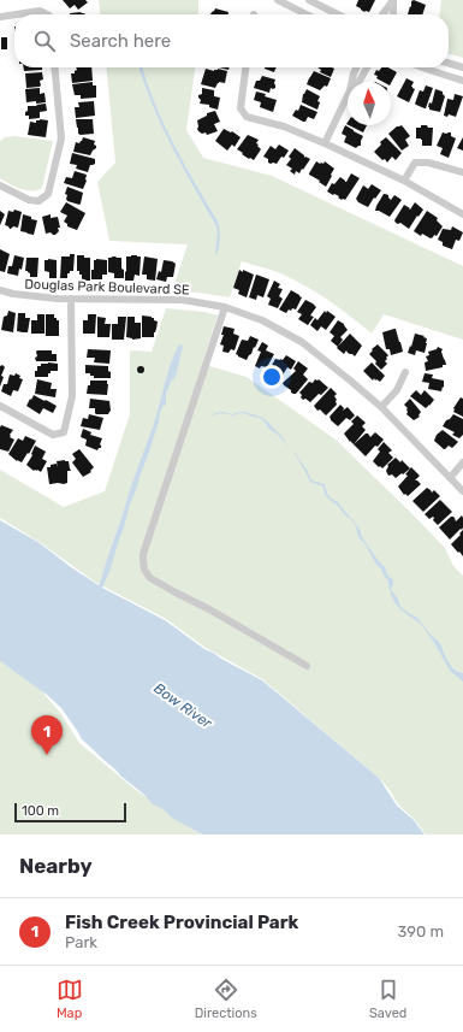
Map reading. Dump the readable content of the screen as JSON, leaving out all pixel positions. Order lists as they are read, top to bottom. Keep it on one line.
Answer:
{"streets":{"street":["Douglas Park Boulevard SE"]},"water":["Bow River"],"scale_bar":"100 m","north":"top","page":{"search":"Search here","pins":"1","scale":"100 m","heading":"Nearby","list":[{"mark":"1","name":"Fish Creek Provincial Park","note":"Park","value":"390 m"}],"nav":["Map","Directions","Saved"]}}
